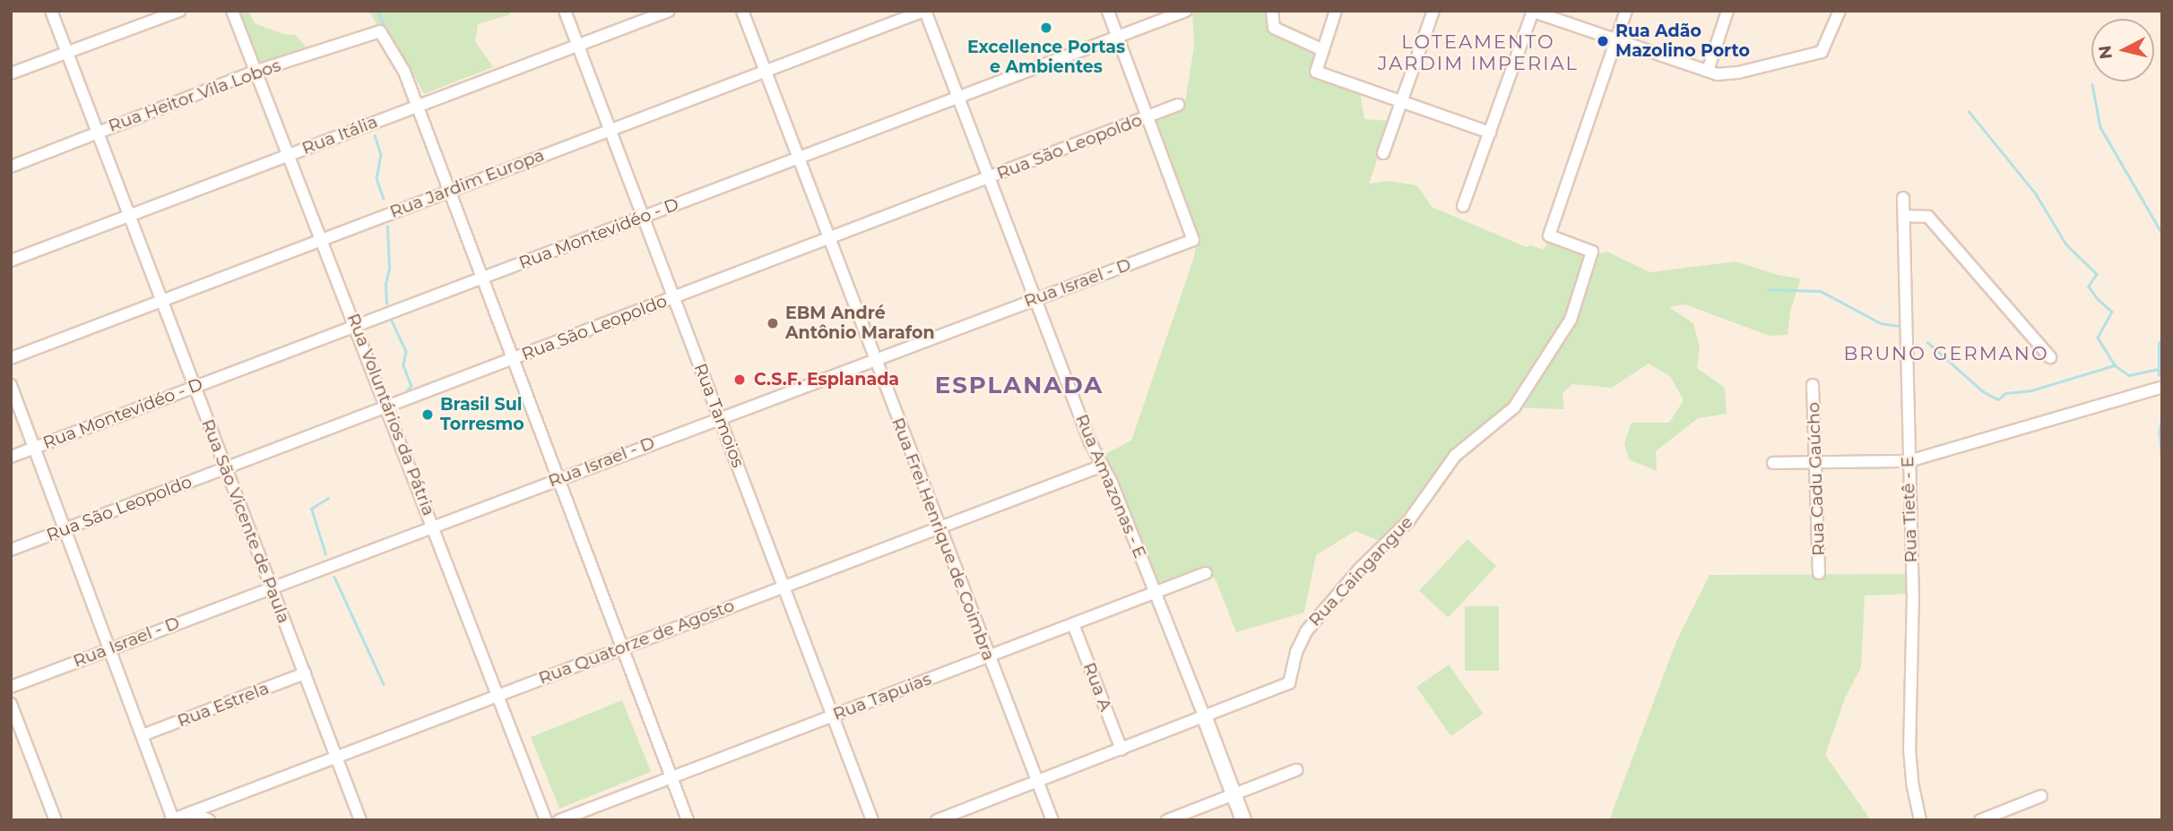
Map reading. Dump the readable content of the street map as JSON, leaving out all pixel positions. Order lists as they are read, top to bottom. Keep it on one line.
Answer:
{"streets":{"street":["Rua Heitor Vila Lobos","Rua Itália","Rua São Leopoldo","Rua Jardim Europa","Rua Montevidéo - D","Rua Israel - D","Rua Voluntários da Pátria","Rua Tamoios","Rua Cadu Gaúcho","Rua Amazonas - E","Rua Tietê - E","Rua São Vicente de Paula","Rua Frei Henrique de Coimbra","Rua Caingangue","Rua Quatorze de Agosto","Rua A","Rua Tapuias","Rua Estrela"]},"crossings":[["Rua Heitor Vila Lobos","Rua Itália"],["Rua Heitor Vila Lobos","Rua Voluntários da Pátria"],["Rua Heitor Vila Lobos","Rua São Vicente de Paula"],["Rua Itália","Rua Voluntários da Pátria"],["Rua Itália","Rua Tamoios"],["Rua Itália","Rua São Vicente de Paula"],["Rua São Leopoldo","Rua Israel - D"],["Rua São Leopoldo","Rua Voluntários da Pátria"],["Rua São Leopoldo","Rua Tamoios"],["Rua São Leopoldo","Rua Amazonas - E"],["Rua São Leopoldo","Rua São Vicente de Paula"],["Rua São Leopoldo","Rua Frei Henrique de Coimbra"],["Rua Jardim Europa","Rua Voluntários da Pátria"],["Rua Jardim Europa","Rua Tamoios"],["Rua Jardim Europa","Rua Amazonas - E"],["Rua Jardim Europa","Rua São Vicente de Paula"],["Rua Jardim Europa","Rua Frei Henrique de Coimbra"],["Rua Montevidéo - D","Rua Voluntários da Pátria"],["Rua Montevidéo - D","Rua Tamoios"],["Rua Montevidéo - D","Rua Amazonas - E"],["Rua Montevidéo - D","Rua São Vicente de Paula"],["Rua Montevidéo - D","Rua Frei Henrique de Coimbra"],["Rua Israel - D","Rua Voluntários da Pátria"],["Rua Israel - D","Rua Tamoios"],["Rua Israel - D","Rua Amazonas - E"],["Rua Israel - D","Rua São Vicente de Paula"],["Rua Israel - D","Rua Frei Henrique de Coimbra"],["Rua Voluntários da Pátria","Rua Quatorze de Agosto"],["Rua Tamoios","Rua Quatorze de Agosto"],["Rua Tamoios","Rua Tapuias"],["Rua Amazonas - E","Rua Caingangue"],["Rua Amazonas - E","Rua Quatorze de Agosto"],["Rua Amazonas - E","Rua Tapuias"],["Rua São Vicente de Paula","Rua Quatorze de Agosto"],["Rua São Vicente de Paula","Rua Estrela"],["Rua Frei Henrique de Coimbra","Rua Caingangue"],["Rua Frei Henrique de Coimbra","Rua Quatorze de Agosto"],["Rua Frei Henrique de Coimbra","Rua Tapuias"],["Rua Caingangue","Rua A"],["Rua A","Rua Tapuias"]],"districts":["LOTEAMENTO JARDIM IMPERIAL","BRUNO GERMANO","ESPLANADA"],"places":["Excellence Portas e Ambientes","Rua Adão Mazolino Porto","EBM André Antônio Marafon","C.S.F. Esplanada","Brasil Sul Torresmo"],"north":"left"}
